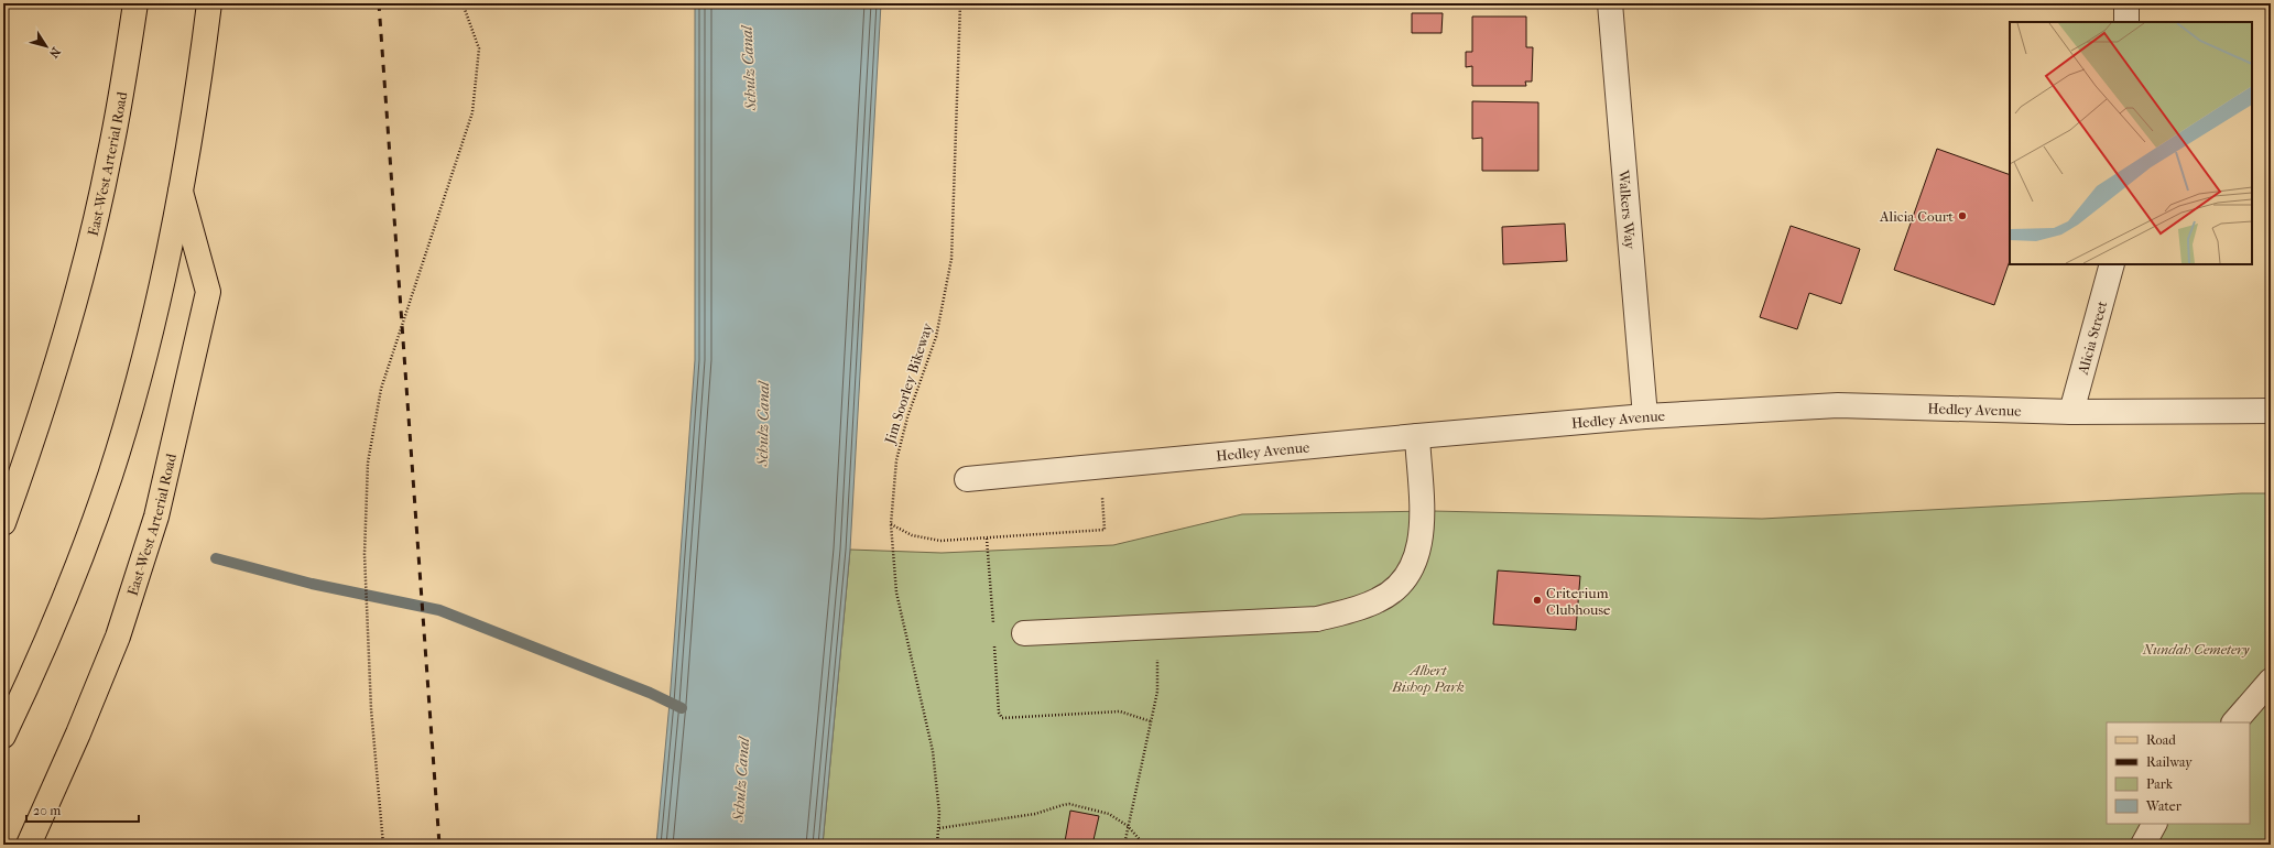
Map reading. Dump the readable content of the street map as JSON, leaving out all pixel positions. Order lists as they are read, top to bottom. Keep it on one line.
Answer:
{"streets":{"main road":["East-West Arterial Road"],"street":["Walkers Way","Alicia Street","Hedley Avenue"],"path":["Jim Soorley Bikeway"]},"crossings":[["Walkers Way","Hedley Avenue"],["Alicia Street","Hedley Avenue"]],"water":["Schulz Canal"],"parks":["Nundah Cemetery","Albert Bishop Park"],"places":["Alicia Court","Criterium Clubhouse"],"legend":["Road","Railway","Park","Water"],"scale_bar":"20 m","north":"bottom right"}
